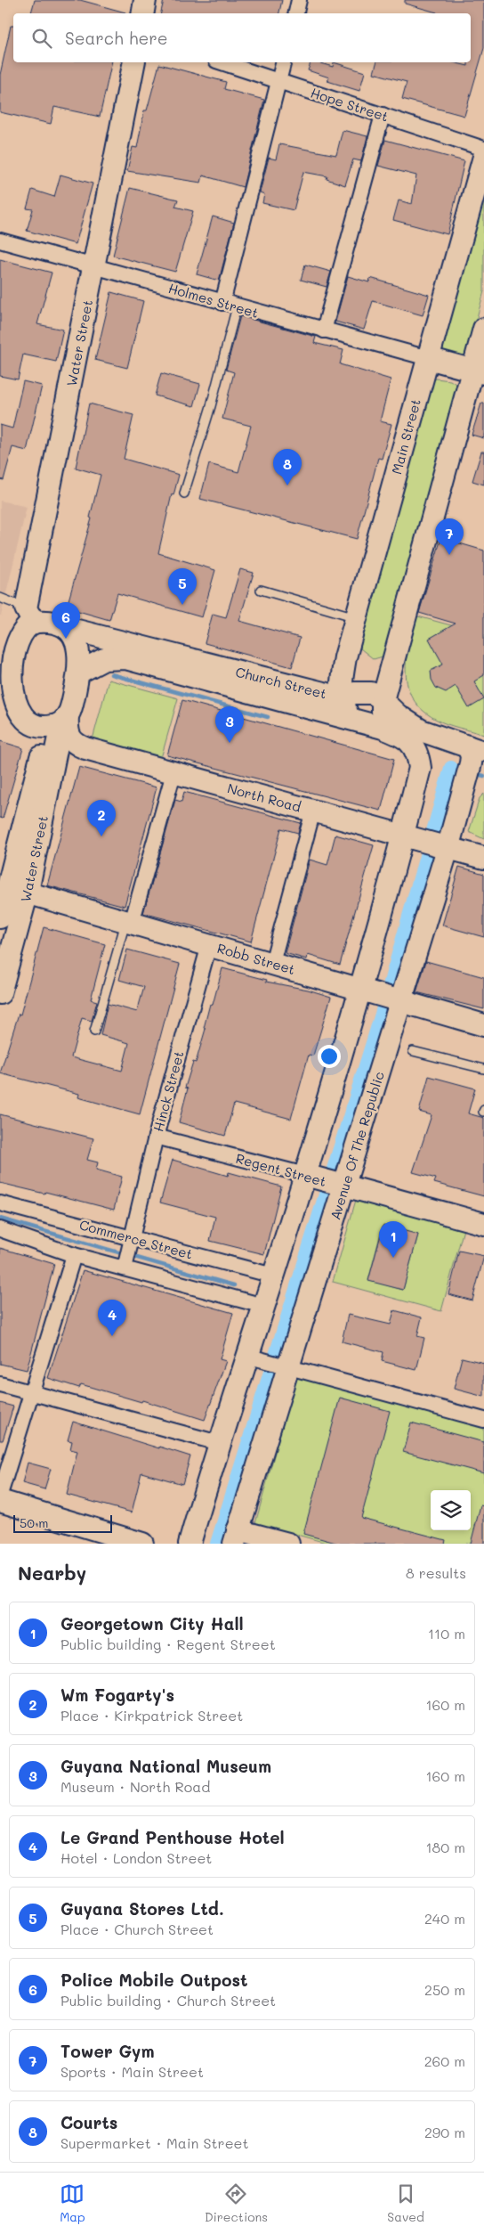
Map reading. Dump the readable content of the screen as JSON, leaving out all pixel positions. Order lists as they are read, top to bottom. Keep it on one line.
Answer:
{"streets":{"street":["Hope Street","Holmes Street","Water Street","Main Street","Church Street","North Road","Robb Street","Hinck Street","Avenue Of The Republic","Regent Street","Commerce Street"]},"crossings":[["Holmes Street","Water Street"],["Holmes Street","Main Street"],["Water Street","Church Street"],["Water Street","North Road"],["Water Street","Robb Street"],["Main Street","Church Street"],["Church Street","North Road"],["Church Street","Avenue Of The Republic"],["North Road","Avenue Of The Republic"],["Robb Street","Hinck Street"],["Robb Street","Avenue Of The Republic"],["Hinck Street","Regent Street"],["Hinck Street","Commerce Street"],["Avenue Of The Republic","Regent Street"],["Avenue Of The Republic","Commerce Street"]],"scale_bar":"50 m","page":{"search":"Search here","pins":["8","7","5","6","3","2","1","4"],"scale":"50 m","heading":["Nearby","8 results"],"list":[{"mark":"1","name":"Georgetown City Hall","note":"Public building · Regent Street","value":"110 m"},{"mark":"2","name":"Wm Fogarty's","note":"Place · Kirkpatrick Street","value":"160 m"},{"mark":"3","name":"Guyana National Museum","note":"Museum · North Road","value":"160 m"},{"mark":"4","name":"Le Grand Penthouse Hotel","note":"Hotel · London Street","value":"180 m"},{"mark":"5","name":"Guyana Stores Ltd.","note":"Place · Church Street","value":"240 m"},{"mark":"6","name":"Police Mobile Outpost","note":"Public building · Church Street","value":"250 m"},{"mark":"7","name":"Tower Gym","note":"Sports · Main Street","value":"260 m"},{"mark":"8","name":"Courts","note":"Supermarket · Main Street","value":"290 m"}],"nav":["Map","Directions","Saved"]}}
